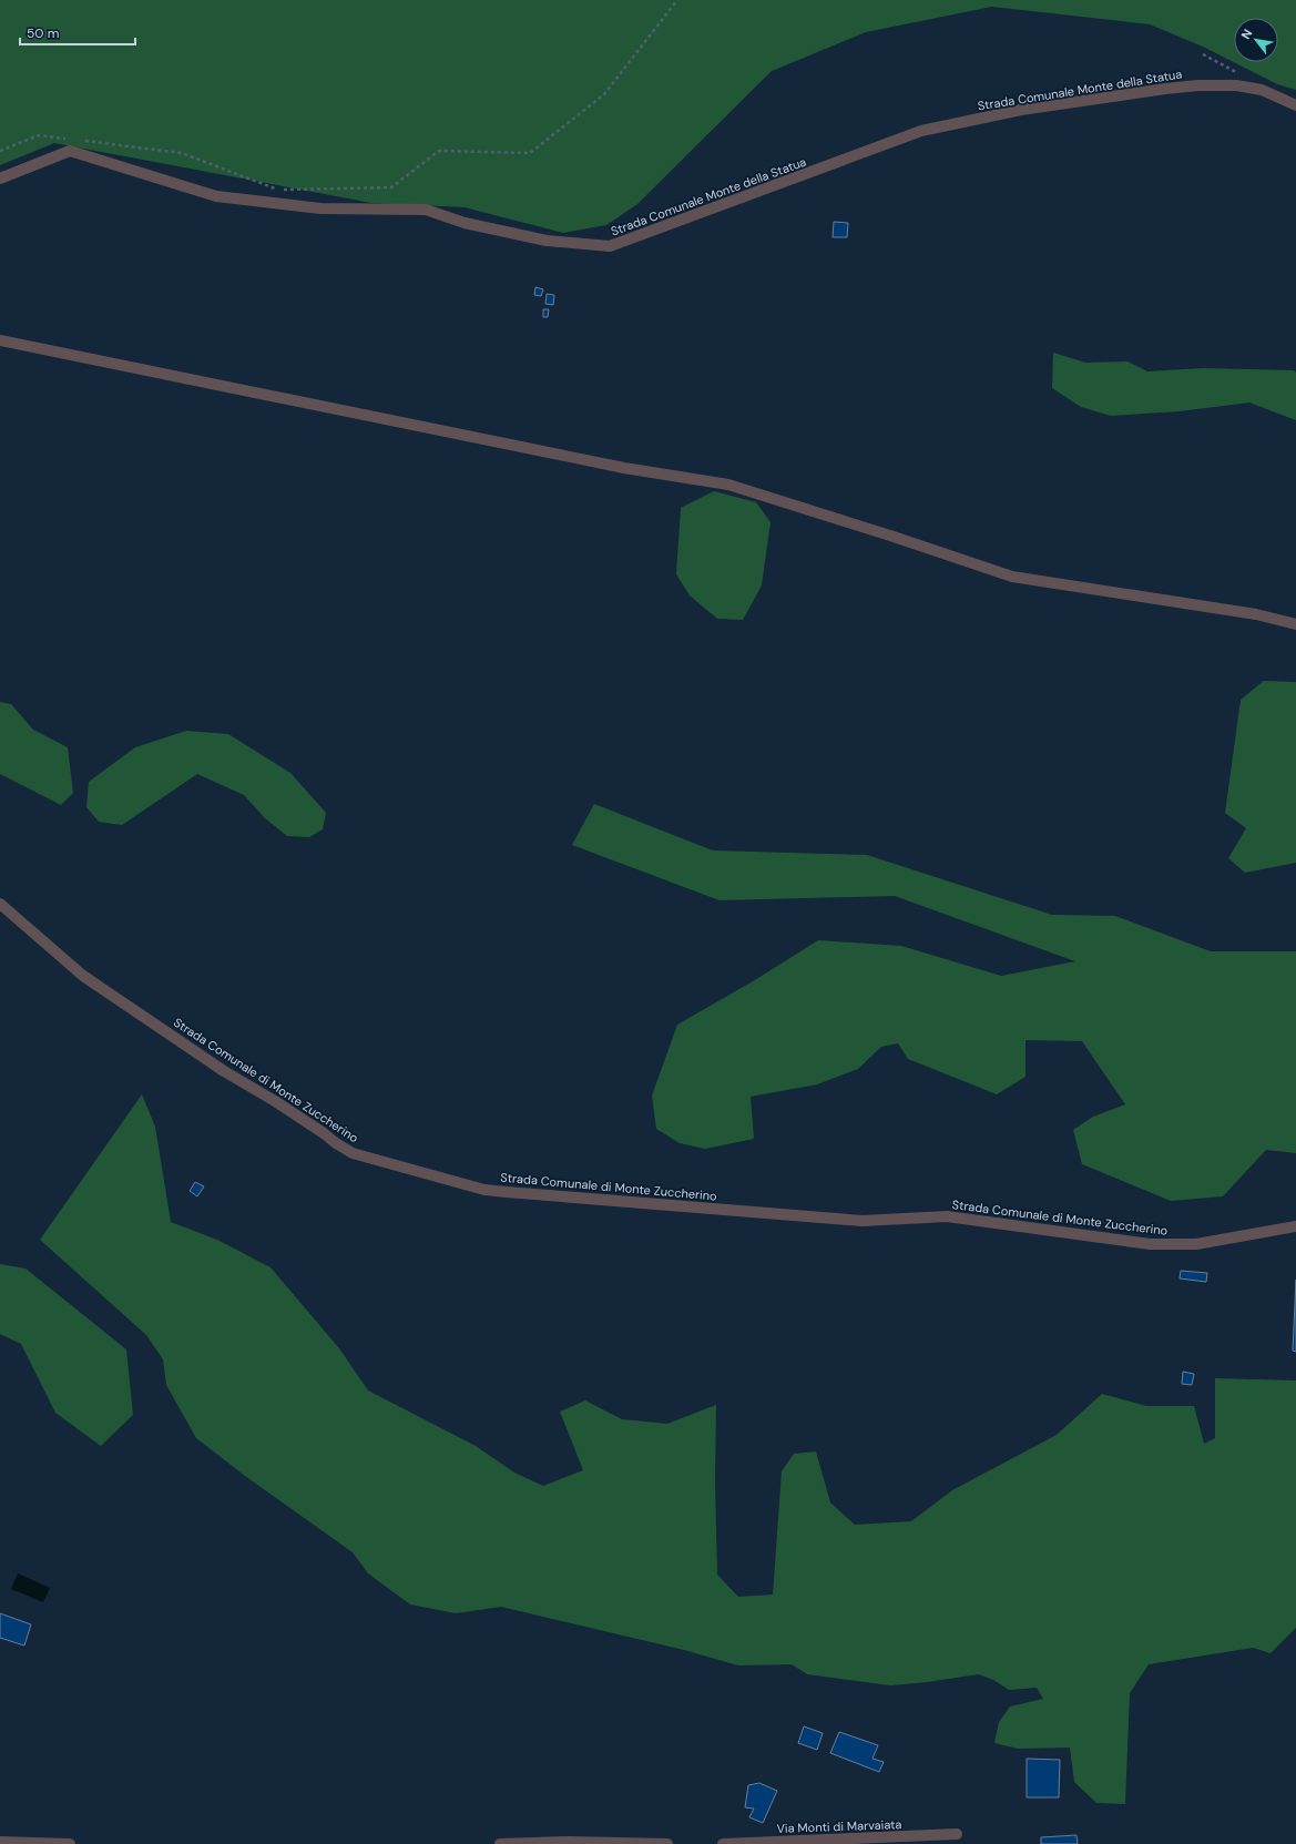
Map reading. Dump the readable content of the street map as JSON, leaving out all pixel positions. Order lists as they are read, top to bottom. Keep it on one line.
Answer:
{"streets":{"street":["Strada Comunale Monte della Statua","Strada Comunale di Monte Zuccherino","Via Monti di Marvaiata"]},"scale_bar":"50 m","north":"top left"}
